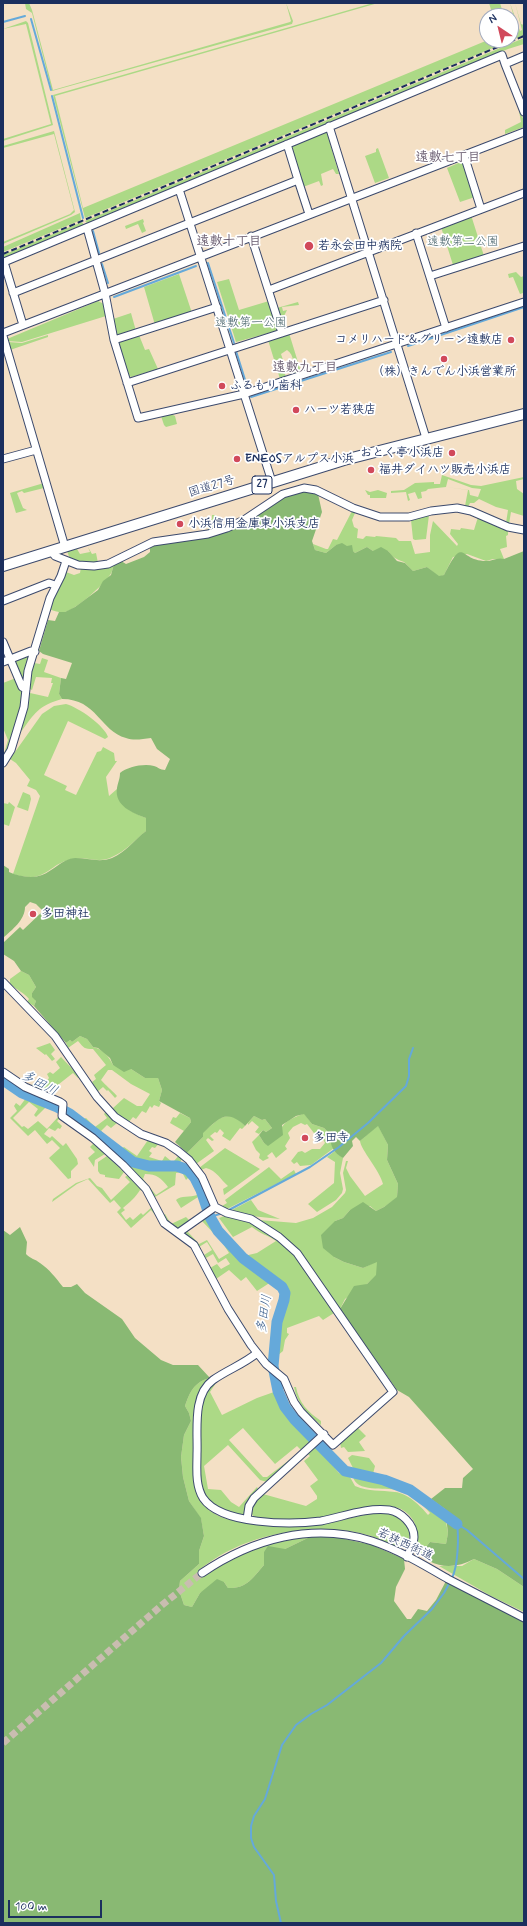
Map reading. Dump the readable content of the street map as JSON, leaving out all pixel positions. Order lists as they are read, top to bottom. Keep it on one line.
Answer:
{"streets":{"highway":["27","国道27号"],"street":["若狭西街道"]},"districts":["遠敷七丁目","遠敷十丁目","遠敷九丁目"],"water":["多田川"],"parks":["遠敷第二公園","遠敷第一公園"],"places":["若永会田中病院","コメリハード＆グリーン遠敷店","（株）きんでん小浜営業所","ふるもり歯科","ハーツ若狭店","おとく亭小浜店","ENEOSアルプス小浜","福井ダイハツ販売小浜店","小浜信用金庫東小浜支店","多田神社","多田寺"],"scale_bar":"100 m","north":"top left"}
